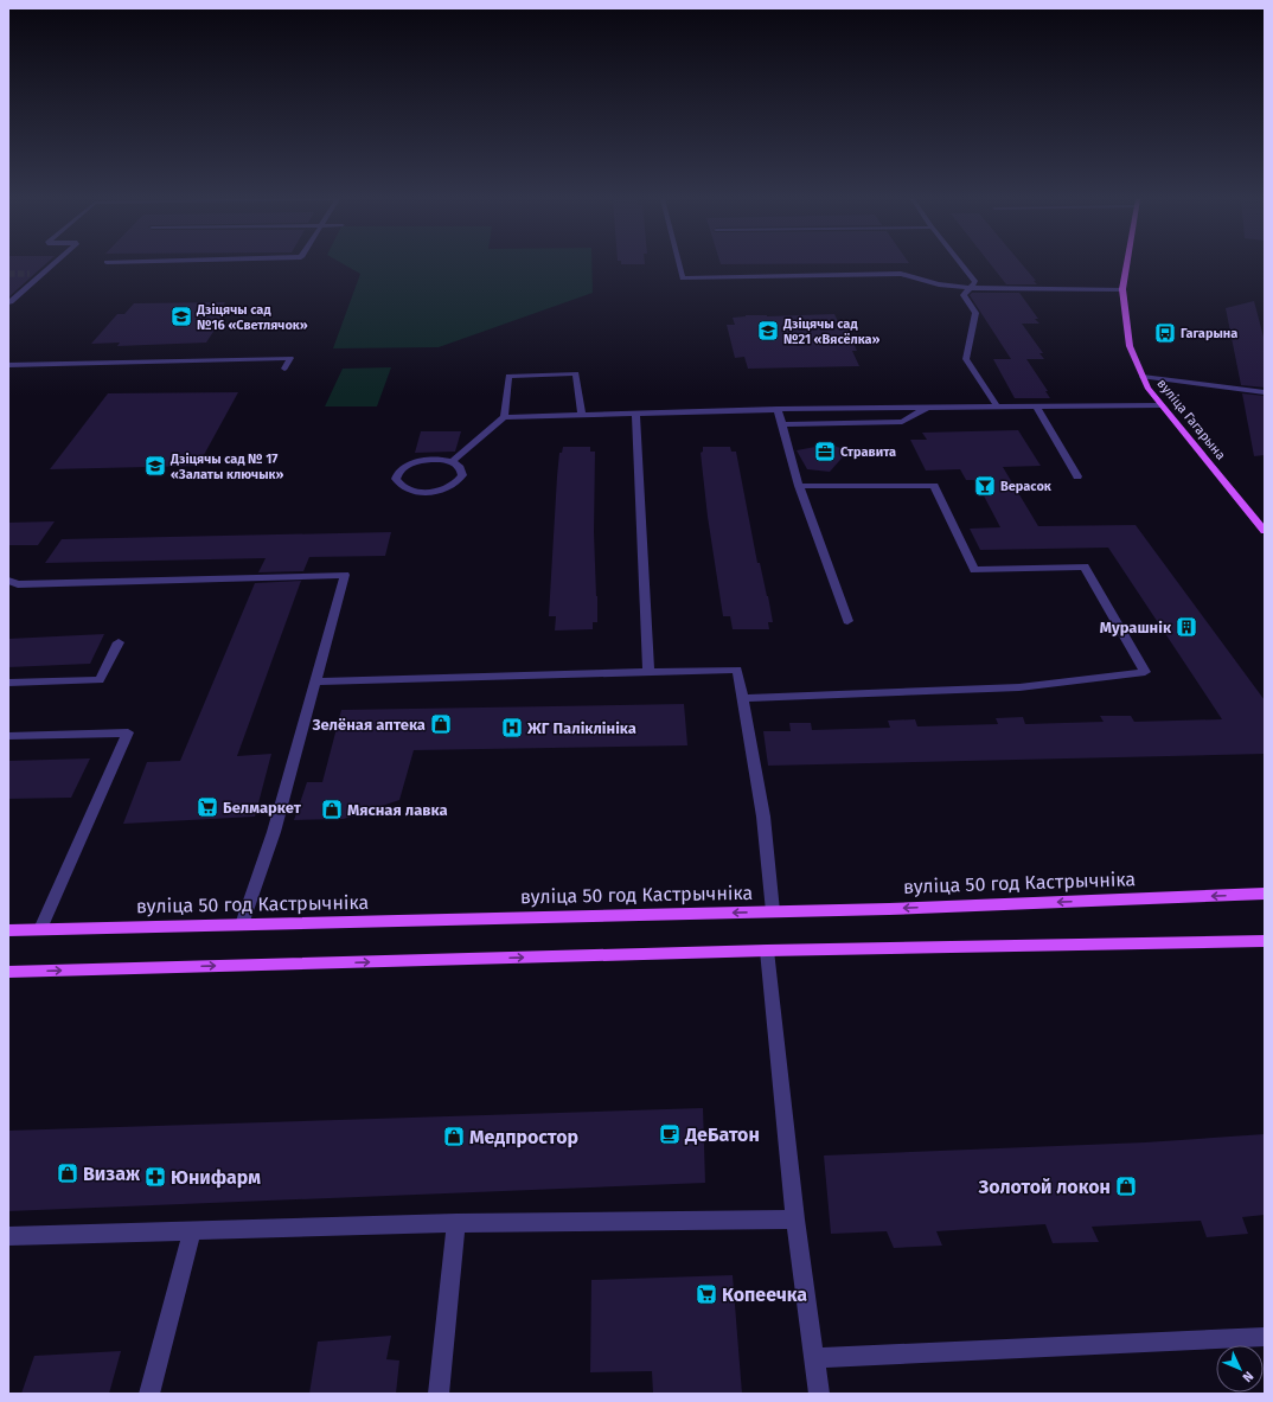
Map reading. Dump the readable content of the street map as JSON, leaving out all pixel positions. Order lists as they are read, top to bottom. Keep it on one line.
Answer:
{"streets":{"main road":["вуліца Гагарына","вуліца 50 год Кастрычніка"]},"places":{"school or university":["Дзіцячы сад №16 «Светлячок»","Дзіцячы сад №21 «Вясёлка»","Дзіцячы сад № 17 «Залаты ключык»"],"bus stop":["Гагарына"],"office":["Стравита"],"bar":["Верасок"],"building":["Мурашнік"],"shop":["Зелёная аптека","Мясная лавка","Медпростор","Визаж","Золотой локон"],"hospital":["ЖГ Паліклініка"],"supermarket":["Белмаркет","Копеечка"],"cafe":["ДеБатон"],"pharmacy":["Юнифарм"]},"north":"bottom right"}
